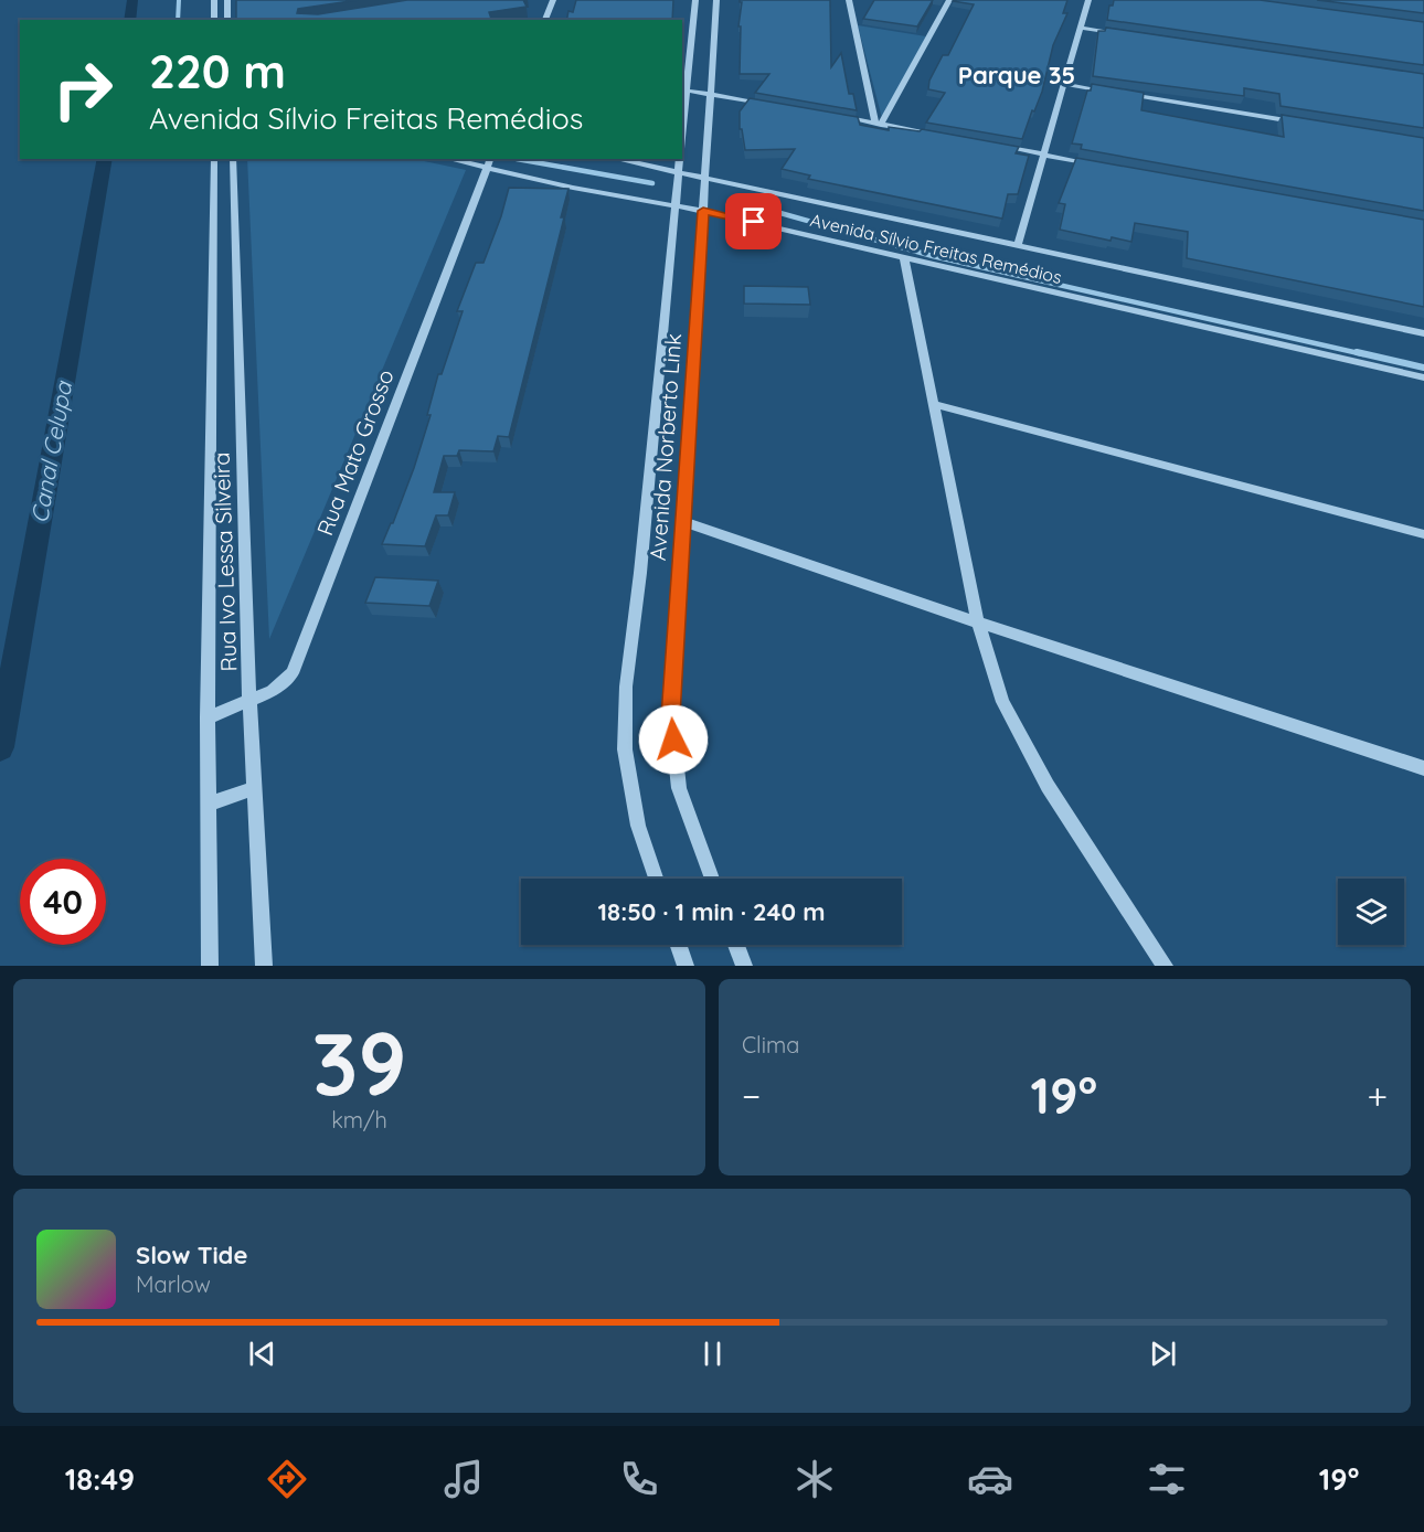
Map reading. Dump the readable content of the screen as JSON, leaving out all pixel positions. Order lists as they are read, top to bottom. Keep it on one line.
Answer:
{"streets":{"street":["Avenida Sílvio Freitas Remédios","Avenida Norberto Link","Rua Mato Grosso","Rua Ivo Lessa Silveira"]},"crossings":[["Avenida Sílvio Freitas Remédios","Avenida Norberto Link"],["Avenida Sílvio Freitas Remédios","Rua Mato Grosso"],["Rua Mato Grosso","Rua Ivo Lessa Silveira"]],"districts":["Parque 35"],"water":["Canal Celupa"],"page":{"turn":["220 m","Avenida Sílvio Freitas Remédios"],"limit":"40","trip":"18:50 · 1 min · 240 m","tile":[["39","km/h"],"Clima"],"heat":["−","19°","+"],"song":["Slow Tide","Marlow"],"tabs":["18:49","19°"]}}
